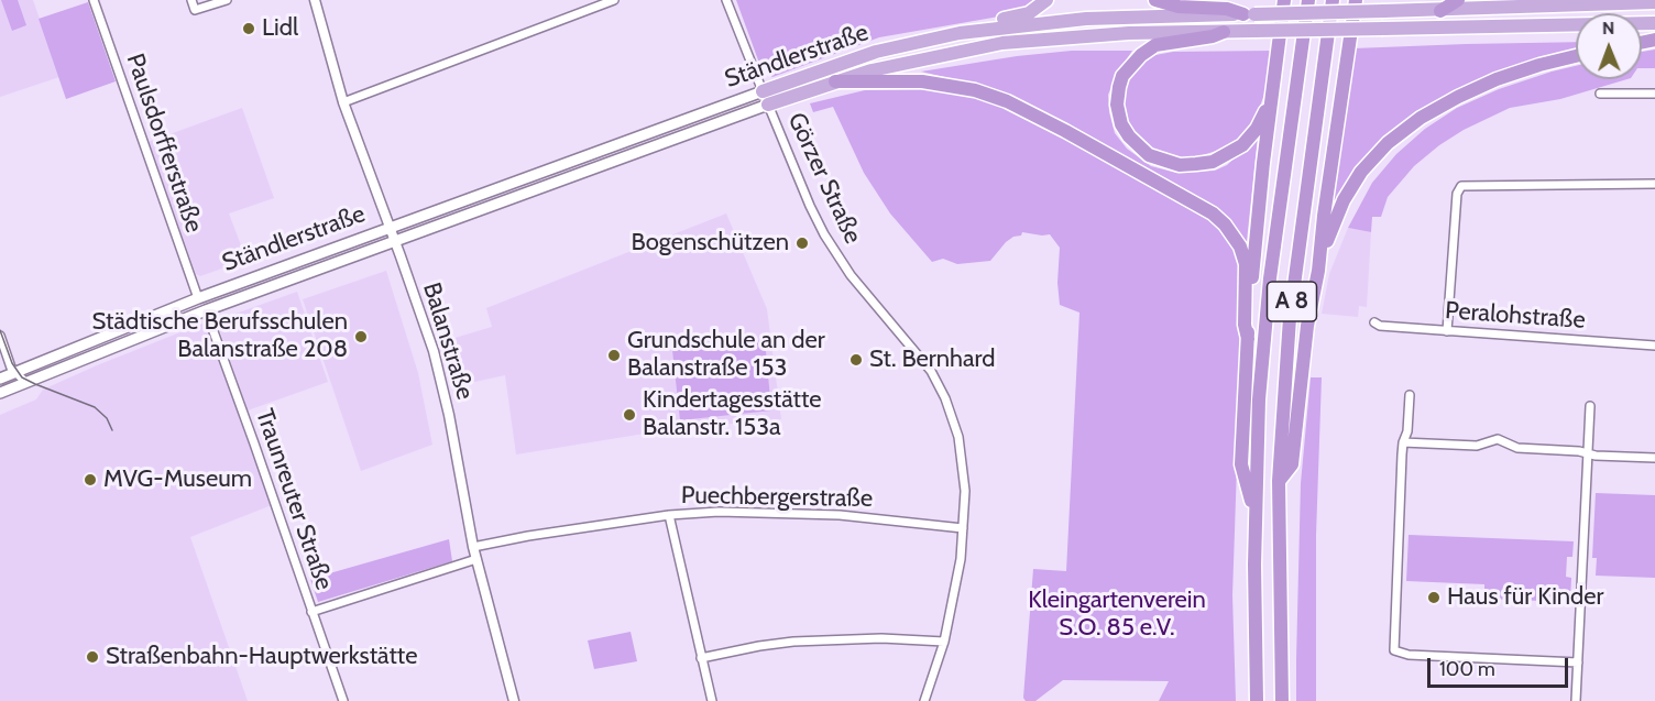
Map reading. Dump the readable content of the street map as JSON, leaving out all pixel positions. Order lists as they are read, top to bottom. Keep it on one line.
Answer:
{"streets":{"highway":["Ständlerstraße","A 8"],"street":["Paulsdorfferstraße","Görzer Straße","Peralohstraße","Balanstraße","Puechbergerstraße","Traunreuter Straße"]},"crossings":[["Ständlerstraße","Paulsdorfferstraße"],["Ständlerstraße","Görzer Straße"],["Ständlerstraße","Balanstraße"],["Ständlerstraße","Traunreuter Straße"],["Görzer Straße","Puechbergerstraße"],["Balanstraße","Puechbergerstraße"]],"parks":["Kleingartenverein S.O. 85 e.V."],"places":["Lidl","Bogenschützen","Städtische Berufsschulen Balanstraße 208","Grundschule an der Balanstraße 153","St. Bernhard","Kindertagesstätte Balanstr. 153a","MVG-Museum","Haus für Kinder","Straßenbahn-Hauptwerkstätte"],"scale_bar":"100 m","north":"top"}
